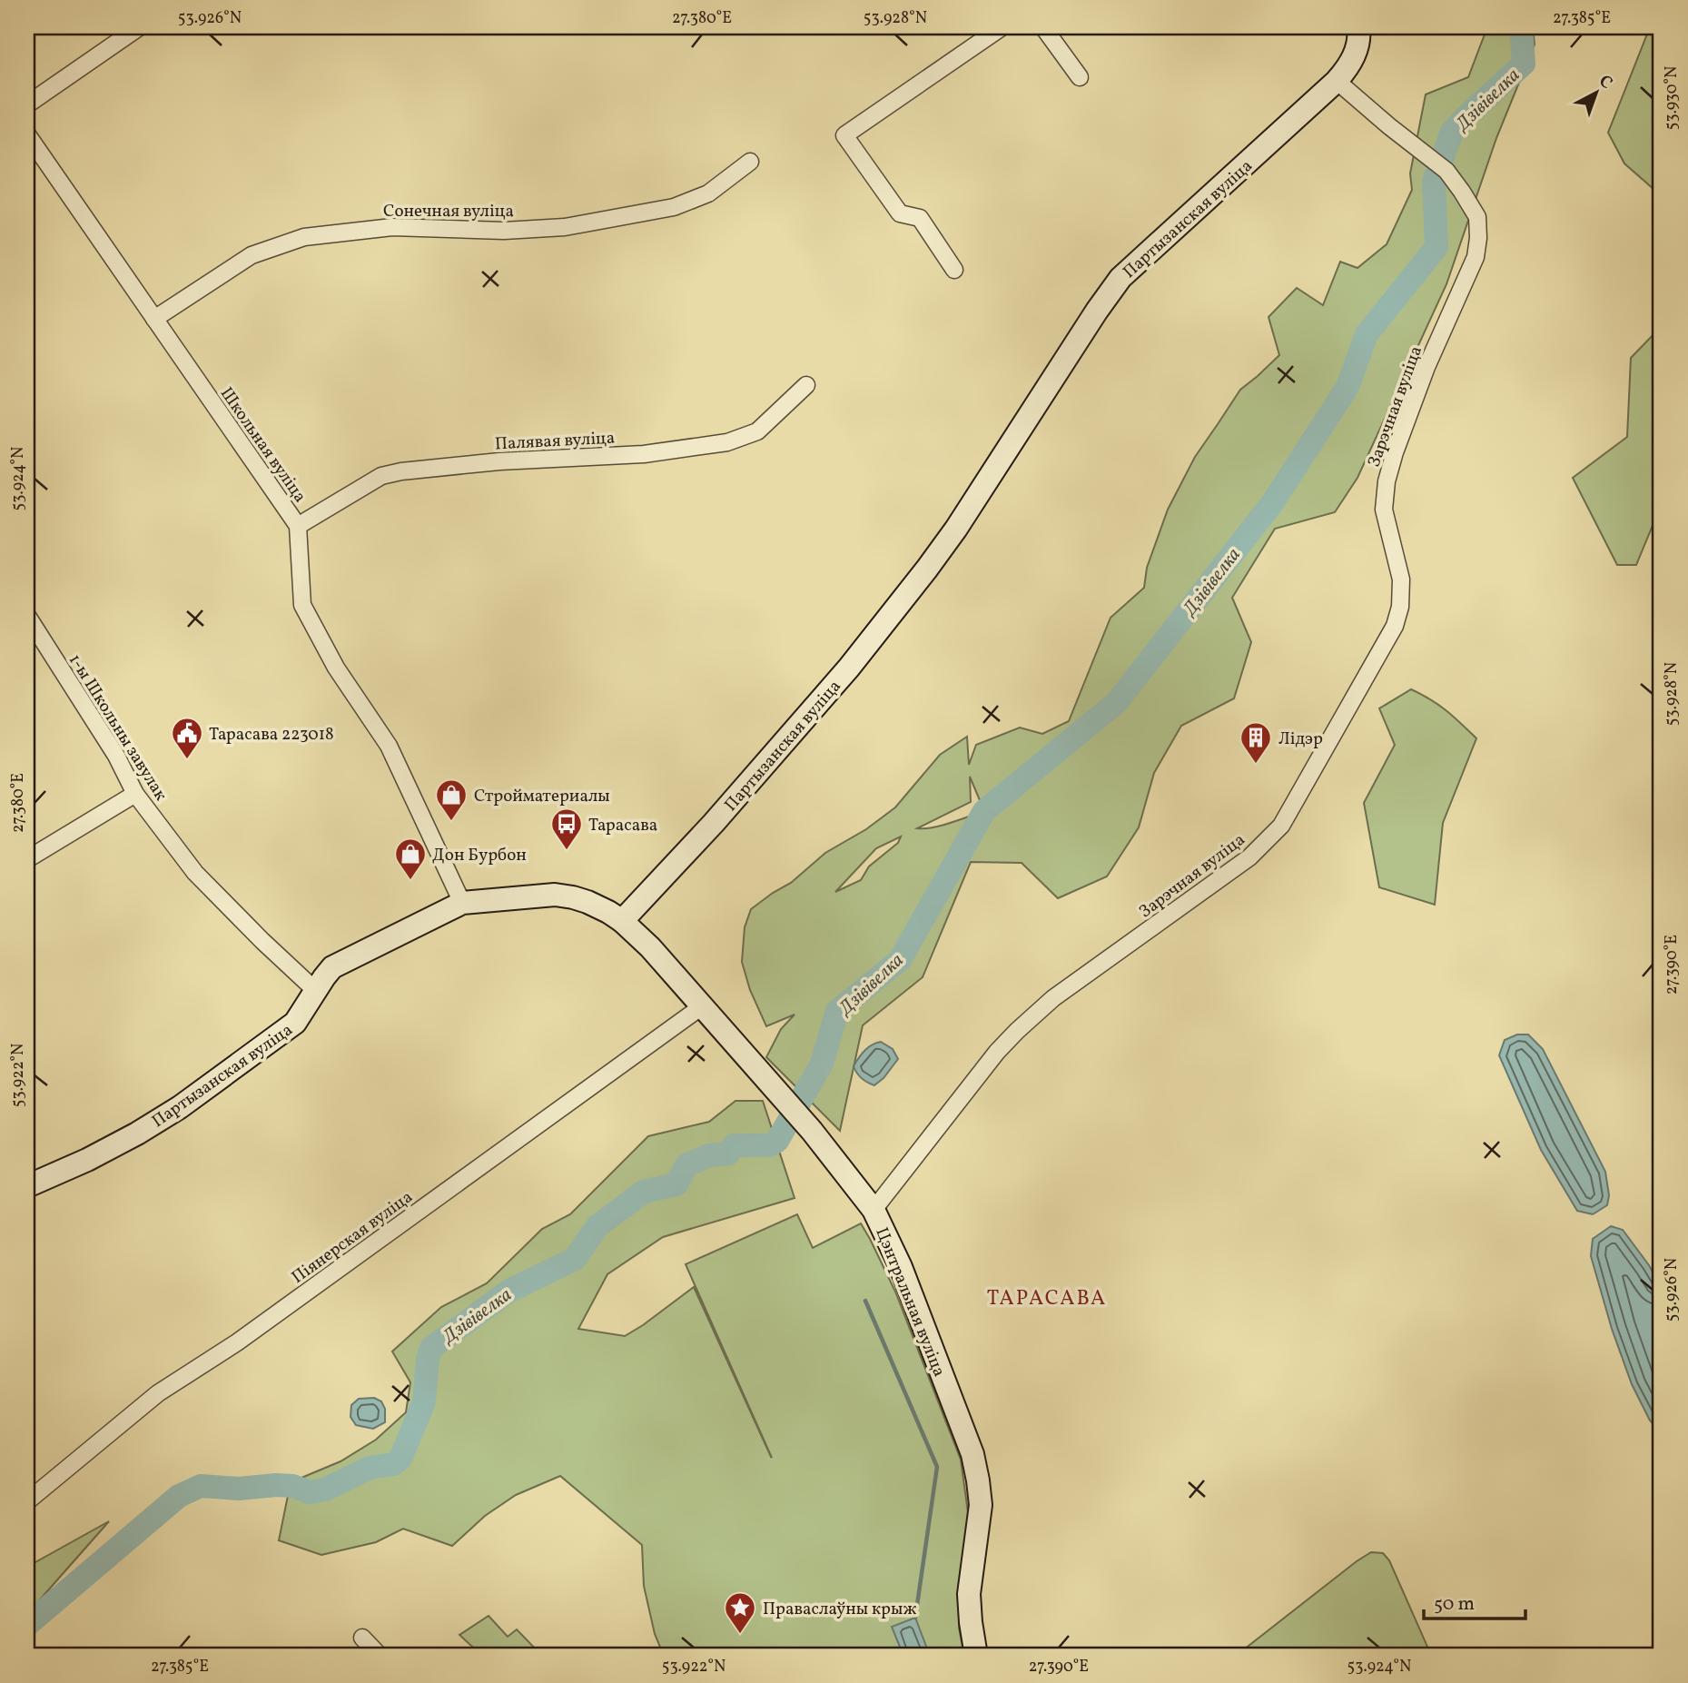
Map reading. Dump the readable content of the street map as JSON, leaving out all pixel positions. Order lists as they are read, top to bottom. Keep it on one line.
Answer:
{"streets":{"street":["Сонечная вуліца","Партызанская вуліца","Зарэчная вуліца","Палявая вуліца","Школьная вуліца","1-ы Школьны завулак","Піянерская вуліца","Цэнтральная вуліца"]},"crossings":[["Сонечная вуліца","Школьная вуліца"],["Партызанская вуліца","Зарэчная вуліца"],["Партызанская вуліца","Школьная вуліца"],["Партызанская вуліца","1-ы Школьны завулак"],["Партызанская вуліца","Цэнтральная вуліца"],["Зарэчная вуліца","Цэнтральная вуліца"],["Палявая вуліца","Школьная вуліца"],["Піянерская вуліца","Цэнтральная вуліца"]],"districts":["ТАРАСАВА"],"water":["Дзівівелка"],"places":{"public building":["Тарасава 223018"],"building":["Лідэр"],"shop":["Стройматериалы","Дон Бурбон"],"bus stop":["Тарасава"],"place":["Праваслаўны крыж"]},"scale_bar":"50 m","north":"top right","coordinates":["53.926°N","27.380°E","53.928°N","27.385°E","53.930°N","53.924°N","27.390°E","53.922°N"]}
